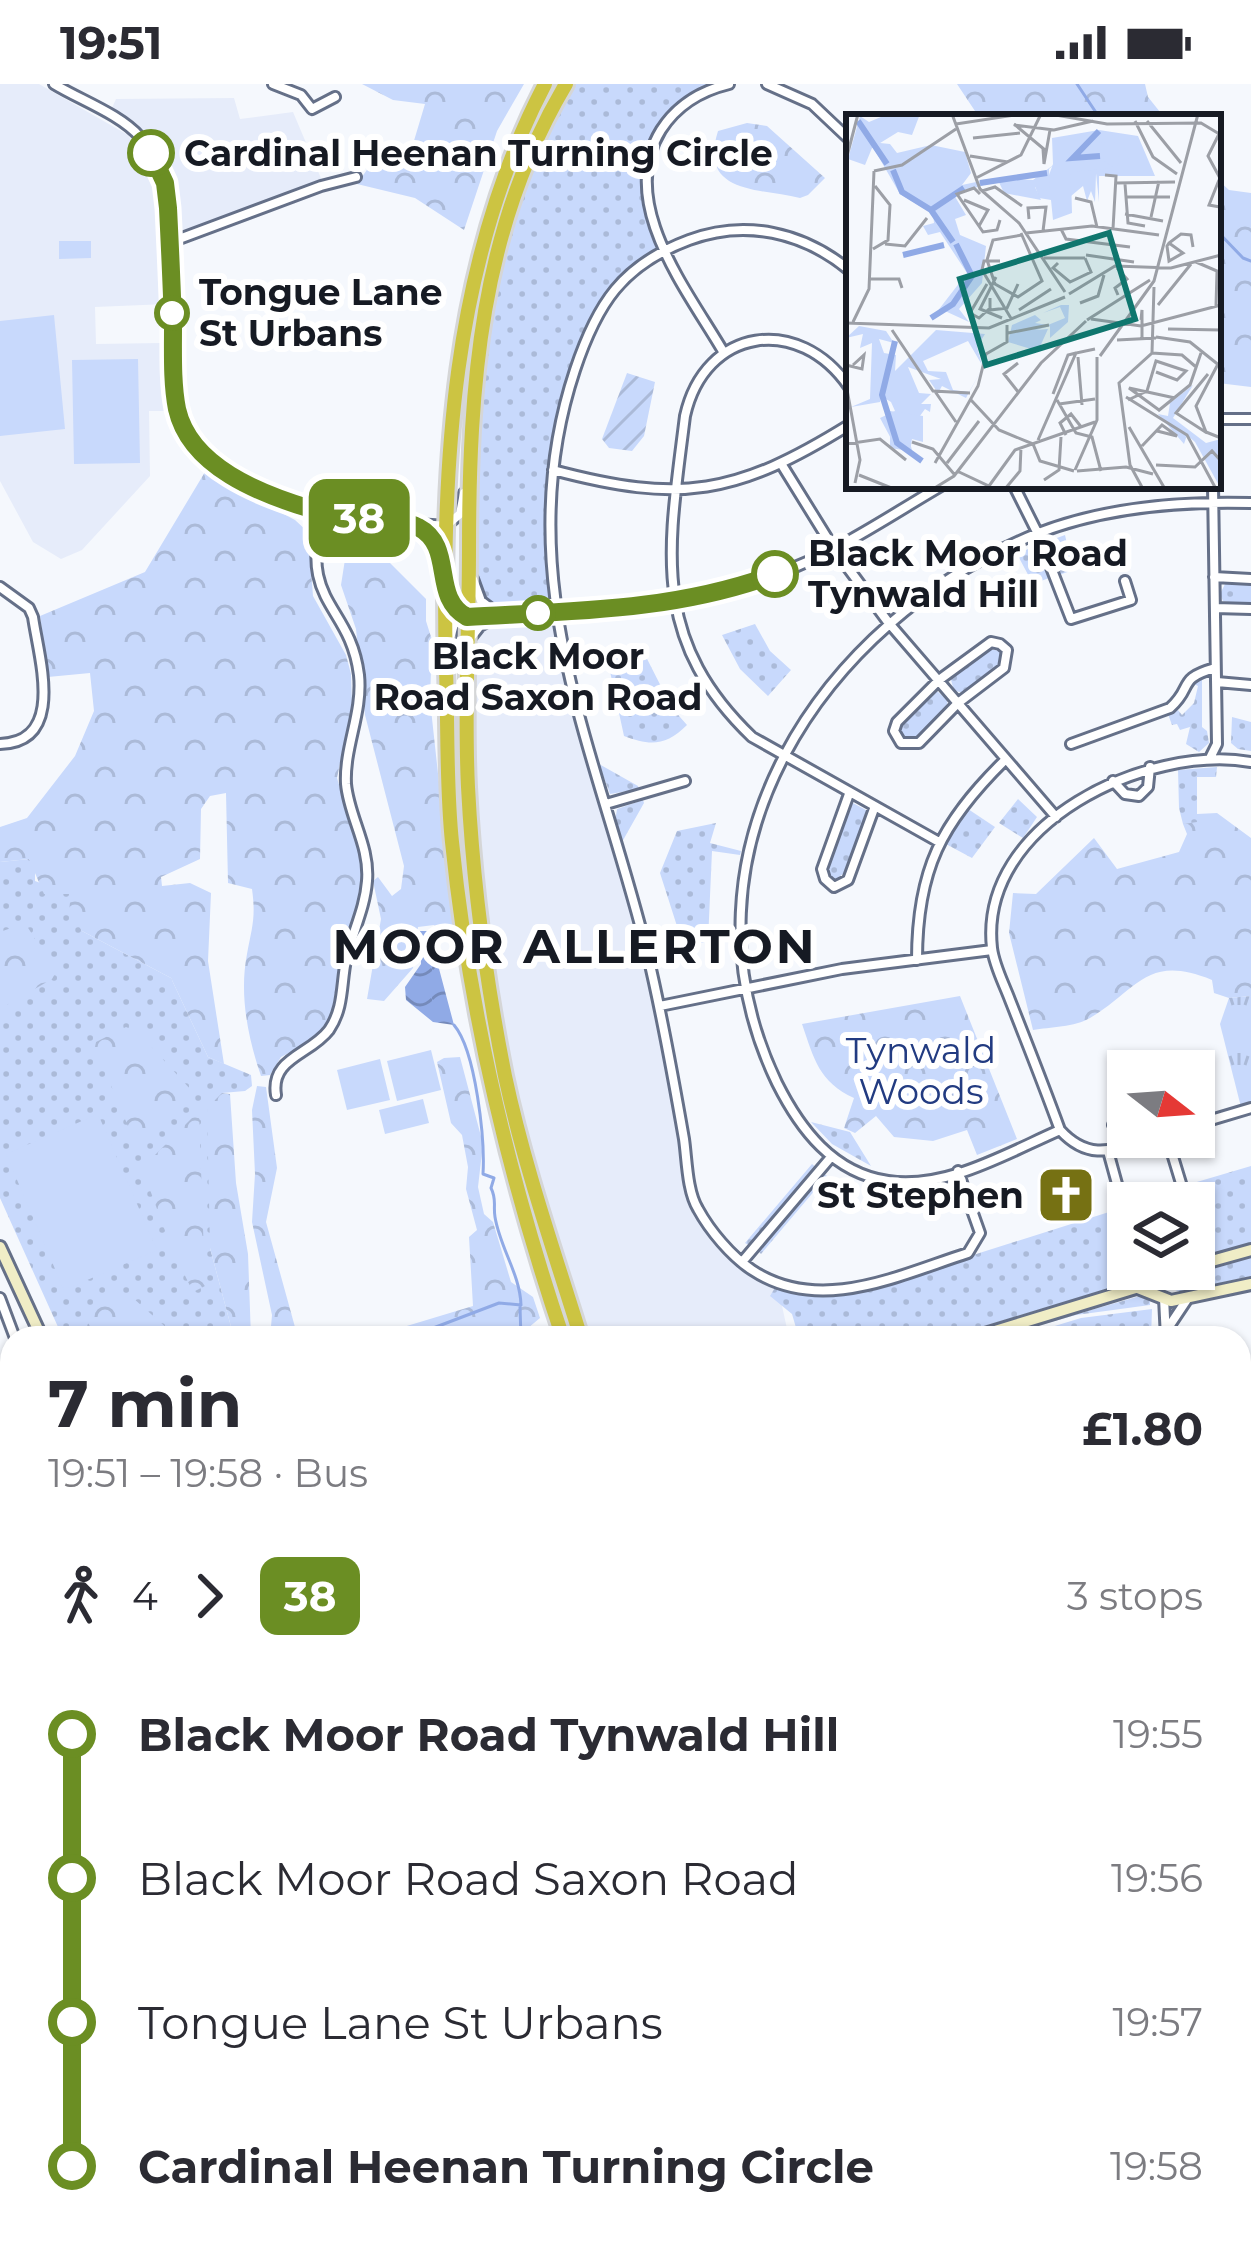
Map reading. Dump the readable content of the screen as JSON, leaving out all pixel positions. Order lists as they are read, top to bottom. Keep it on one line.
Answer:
{"districts":["MOOR ALLERTON"],"parks":["Tynwald Woods"],"places":{"other":["Cardinal Heenan Turning Circle","Tongue Lane St Urbans","Black Moor Road Tynwald Hill","Black Moor Road Saxon Road"],"church":["St Stephen"]},"lines":["bus line 38"],"north":"right","page":{"status":"19:51","on_map":"38","heading":["7 min","19:51 – 19:58 · Bus","£1.80"],"legs":["4","38","3 stops"],"list":[{"name":"Black Moor Road Tynwald Hill","value":"19:55"},{"name":"Black Moor Road Saxon Road","value":"19:56"},{"name":"Tongue Lane St Urbans","value":"19:57"},{"name":"Cardinal Heenan Turning Circle","value":"19:58"}]}}
